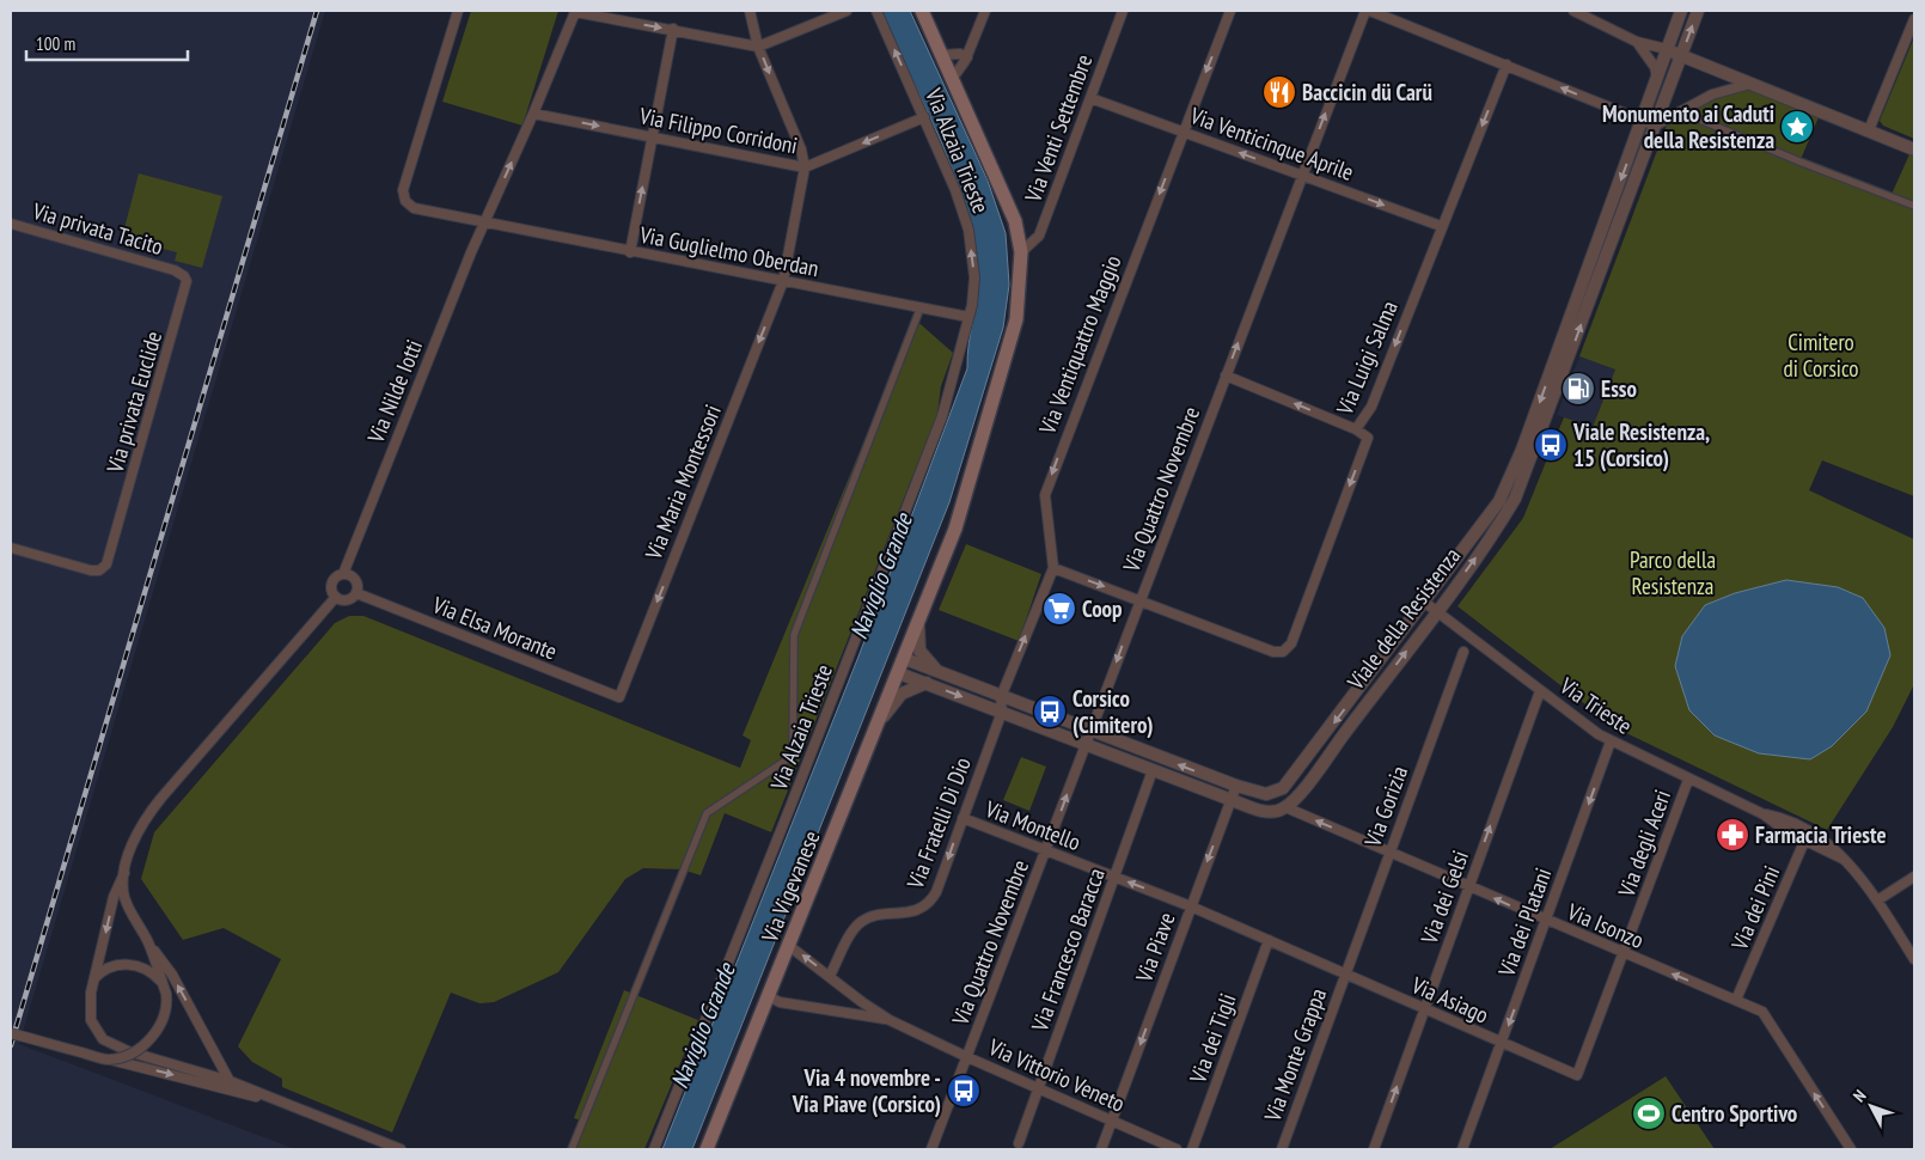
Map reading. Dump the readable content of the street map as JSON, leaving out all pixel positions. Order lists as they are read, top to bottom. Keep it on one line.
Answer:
{"streets":{"main road":["Via Vigevanese"],"street":["Via Venti Settembre","Via Filippo Corridoni","Via Venticinque Aprile","Via Alzaia Trieste","Via privata Tacito","Via Guglielmo Oberdan","Via Ventiquattro Maggio","Via Luigi Salma","Via Nilde Iotti","Via privata Euclide","Via Maria Montessori","Via Quattro Novembre","Viale della Resistenza","Via Elsa Morante","Via Trieste","Via Gorizia","Via Fratelli Di Dio","Via Montello","Via degli Aceri","Via dei Gelsi","Via dei Pini","Via dei Platani","Via Isonzo","Via Piave","Via Francesco Baracca","Via Asiago","Via dei Tigli","Via Monte Grappa","Via Vittorio Veneto"]},"crossings":[["Via Venti Settembre","Via Venticinque Aprile"],["Via Venti Settembre","Via Vigevanese"],["Via Filippo Corridoni","Via Alzaia Trieste"],["Via Filippo Corridoni","Via Nilde Iotti"],["Via Filippo Corridoni","Via Maria Montessori"],["Via Venticinque Aprile","Via Ventiquattro Maggio"],["Via Venticinque Aprile","Via Luigi Salma"],["Via Venticinque Aprile","Via Quattro Novembre"],["Via Alzaia Trieste","Via Guglielmo Oberdan"],["Via privata Tacito","Via privata Euclide"],["Via Guglielmo Oberdan","Via Nilde Iotti"],["Via Guglielmo Oberdan","Via Maria Montessori"],["Via Ventiquattro Maggio","Via Luigi Salma"],["Via Ventiquattro Maggio","Viale della Resistenza"],["Via Ventiquattro Maggio","Via Fratelli Di Dio"],["Via Luigi Salma","Via Quattro Novembre"],["Via Nilde Iotti","Via Elsa Morante"],["Via Maria Montessori","Via Elsa Morante"],["Via Quattro Novembre","Viale della Resistenza"],["Via Quattro Novembre","Via Montello"],["Via Quattro Novembre","Via Vittorio Veneto"],["Viale della Resistenza","Via Trieste"],["Viale della Resistenza","Via Fratelli Di Dio"],["Viale della Resistenza","Via Vigevanese"],["Viale della Resistenza","Via Isonzo"],["Viale della Resistenza","Via Piave"],["Via Trieste","Via degli Aceri"],["Via Trieste","Via dei Gelsi"],["Via Trieste","Via dei Pini"],["Via Trieste","Via dei Platani"],["Via Gorizia","Via Isonzo"],["Via Gorizia","Via Asiago"],["Via Gorizia","Via Monte Grappa"],["Via Fratelli Di Dio","Via Montello"],["Via Fratelli Di Dio","Via Vittorio Veneto"],["Via Montello","Via Piave"],["Via Montello","Via Francesco Baracca"],["Via Montello","Via Asiago"],["Via degli Aceri","Via Isonzo"],["Via degli Aceri","Via Asiago"],["Via Vigevanese","Via Vittorio Veneto"],["Via dei Gelsi","Via Isonzo"],["Via dei Gelsi","Via Asiago"],["Via dei Pini","Via Isonzo"],["Via dei Platani","Via Isonzo"],["Via dei Platani","Via Asiago"],["Via Isonzo","Via Asiago"],["Via Piave","Via Asiago"],["Via Piave","Via Vittorio Veneto"],["Via Francesco Baracca","Via Vittorio Veneto"],["Via Asiago","Via dei Tigli"],["Via Asiago","Via Monte Grappa"]],"one_way":["Via Nilde Iotti","Via Maria Montessori","Via Fratelli Di Dio","Via dei Gelsi","Via dei Platani","Via Isonzo","Via Piave"],"water":["Naviglio Grande"],"parks":["Cimitero di Corsico","Parco della Resistenza"],"places":{"restaurant":["Baccicin dü Carü"],"place":["Monumento ai Caduti della Resistenza"],"fuel station":["Esso"],"bus stop":["Viale Resistenza, 15 (Corsico)","Corsico (Cimitero)","Via 4 novembre - Via Piave (Corsico)"],"supermarket":["Coop"],"pharmacy":["Farmacia Trieste"],"sports":["Centro Sportivo"]},"scale_bar":"100 m","north":"top left"}
